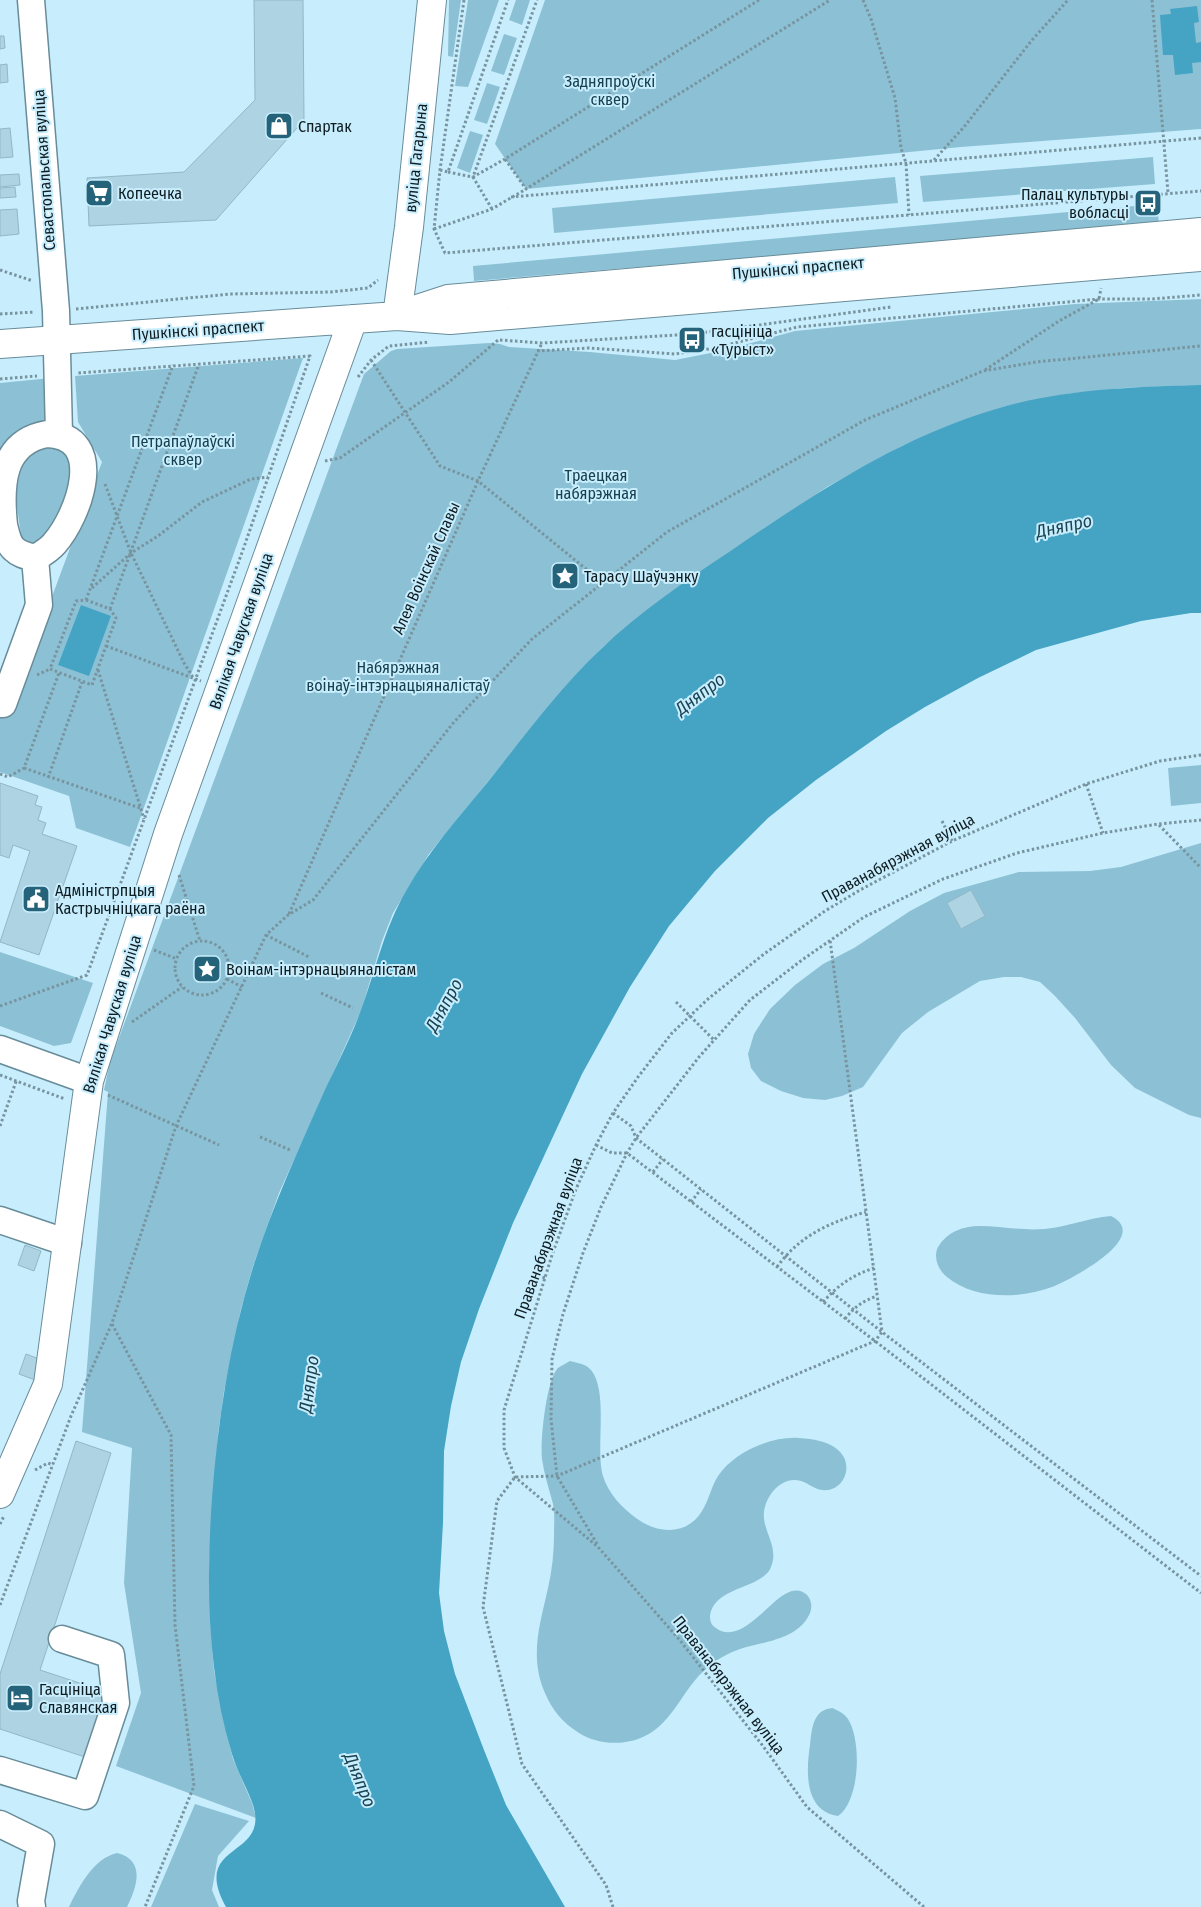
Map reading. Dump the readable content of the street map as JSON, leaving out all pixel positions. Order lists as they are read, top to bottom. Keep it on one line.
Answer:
{"streets":{"main road":["вуліца Гагарына","Пушкінскі праспект","Вялікая Чавуская вуліца"],"street":["Севастопальская вуліца"],"path":["Алея Воінскай Славы","Праванабярэжная вуліца"]},"crossings":[["вуліца Гагарына","Пушкінскі праспект"],["Севастопальская вуліца","Пушкінскі праспект"],["Пушкінскі праспект","Вялікая Чавуская вуліца"]],"water":["Дняпро"],"parks":["Задняпроўскі сквер","Петрапаўлаўскі сквер","Траецкая набярэжная","Набярэжная воінаў-інтэрнацыяналістаў"],"places":{"shop":["Спартак"],"supermarket":["Копеечка"],"bus stop":["Палац культуры вобласці","гасцініца «Турыст»"],"place":["Тарасу Шаўчэнку","Воінам-інтэрнацыяналістам"],"public building":["Адміністрпцыя Кастрычніцкага раёна"],"hotel":["Гасцініца Славянская"]}}
